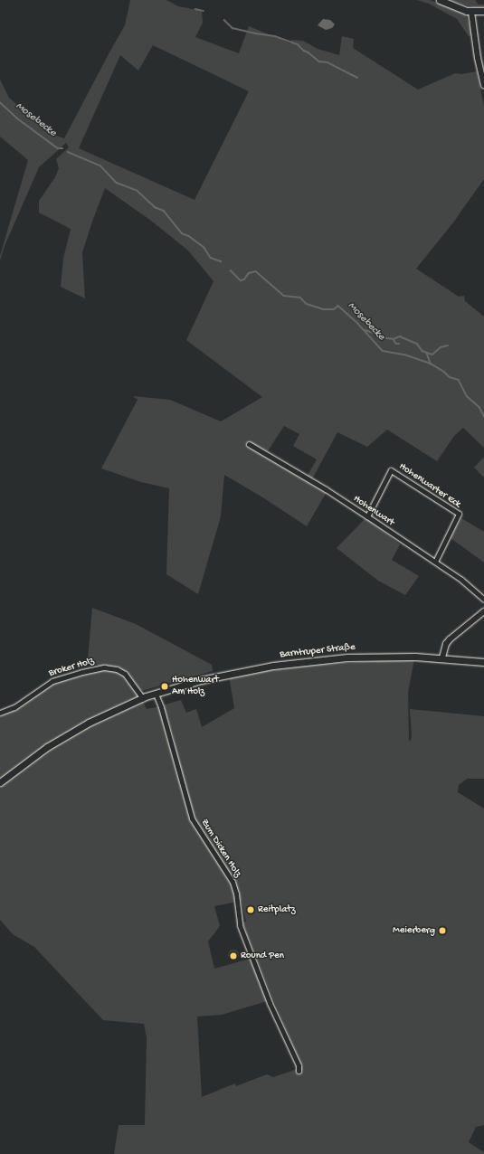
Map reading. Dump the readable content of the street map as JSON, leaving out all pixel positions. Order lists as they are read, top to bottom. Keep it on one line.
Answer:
{"streets":{"main road":["Barntruper Straße"],"street":["Hohenwarter Eck","Hohenwart","Broker Holz","Zum Dicken Holz"]},"crossings":[["Hohenwarter Eck","Hohenwart"],["Barntruper Straße","Broker Holz"],["Barntruper Straße","Zum Dicken Holz"]],"water":["Mosebecke"],"places":["Hohenwart Am Holz","Reitplatz","Meierberg","Round Pen"]}
